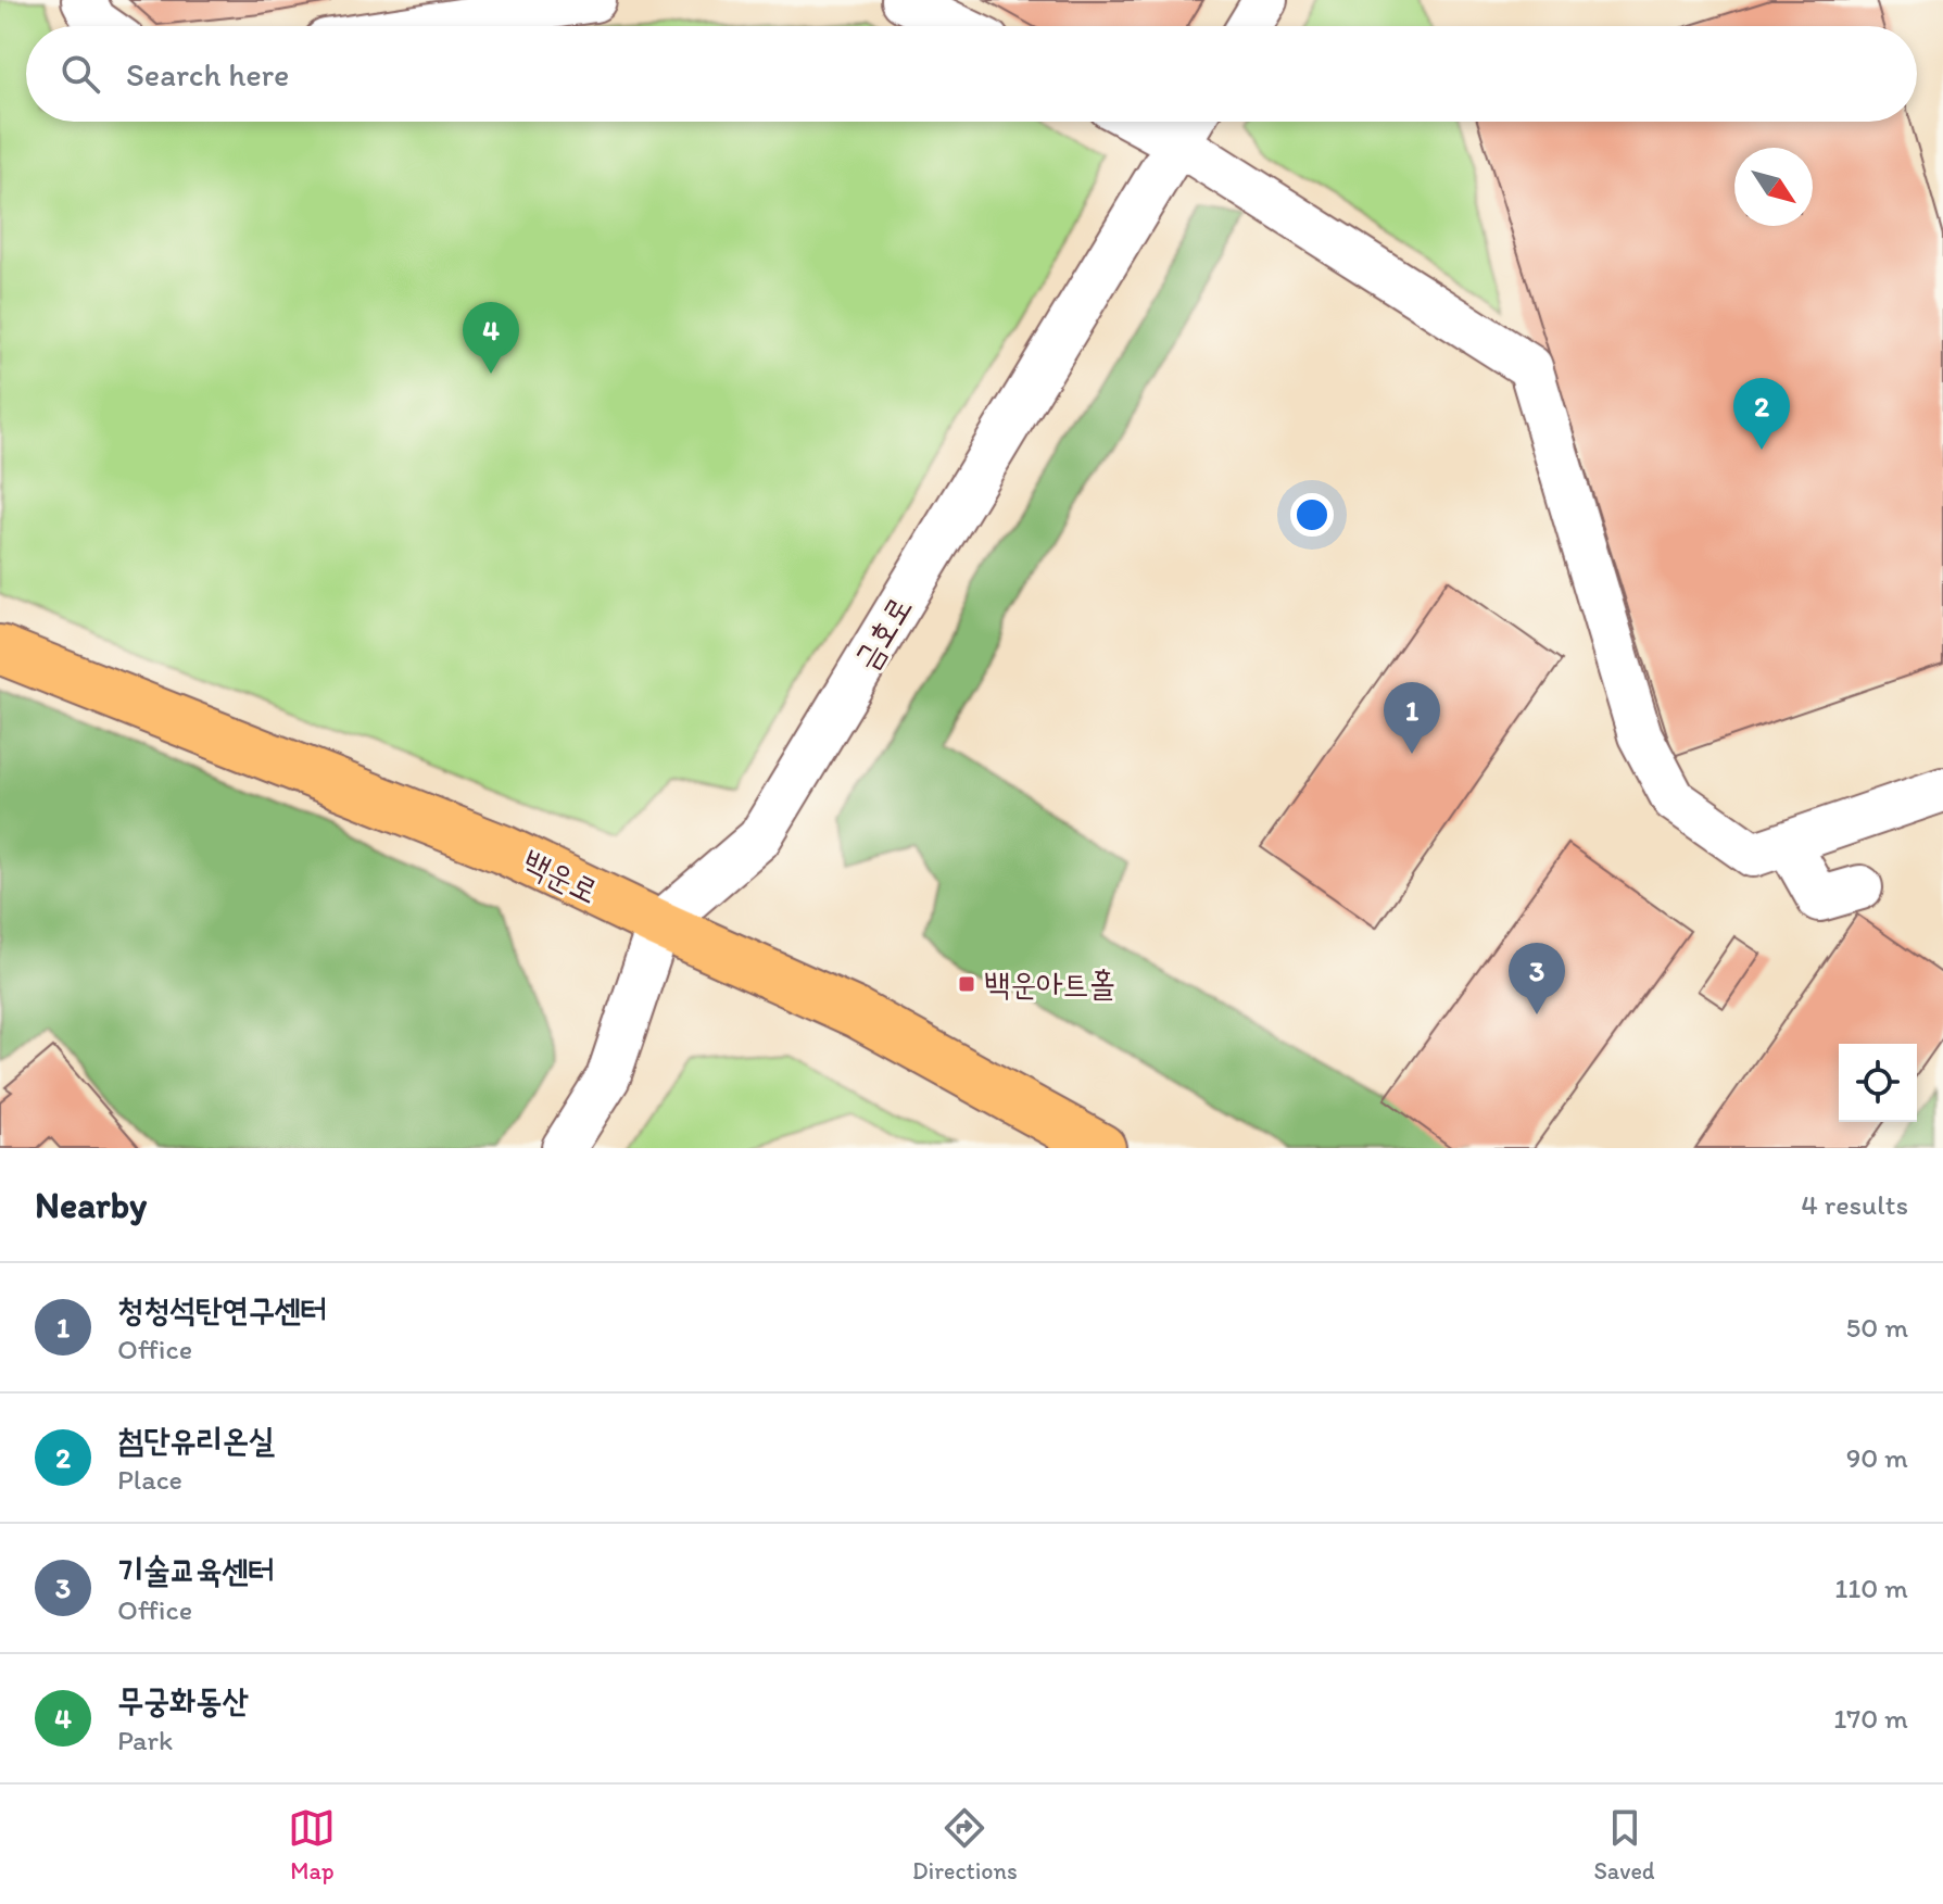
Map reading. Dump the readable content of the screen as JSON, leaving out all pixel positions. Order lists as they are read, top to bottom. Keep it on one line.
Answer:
{"streets":{"main road":["백운로"],"street":["금호로"]},"crossings":[["금호로","백운로"]],"places":{"transit":["백운아트홀"]},"north":"bottom right","page":{"search":"Search here","pins":["4","2","1","3"],"heading":["Nearby","4 results"],"list":[{"mark":"1","name":"청청석탄연구센터","note":"Office","value":"50 m"},{"mark":"2","name":"첨단유리온실","note":"Place","value":"90 m"},{"mark":"3","name":"기술교육센터","note":"Office","value":"110 m"},{"mark":"4","name":"무궁화동산","note":"Park","value":"170 m"}],"nav":["Map","Directions","Saved"]}}
